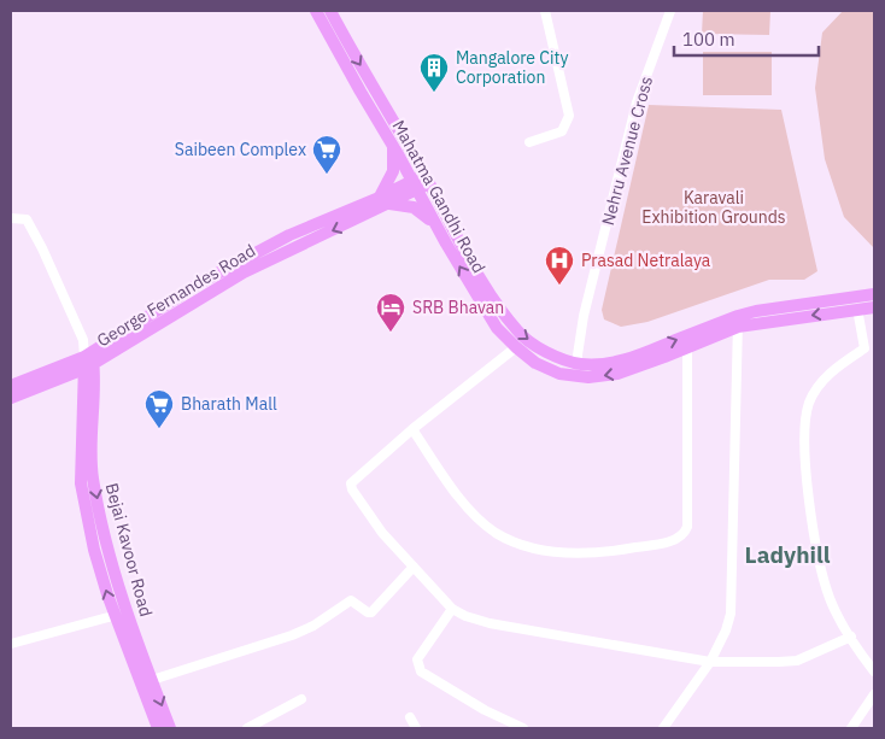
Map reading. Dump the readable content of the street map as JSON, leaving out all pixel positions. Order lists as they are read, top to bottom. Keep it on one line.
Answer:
{"streets":{"main road":["Mahatma Gandhi Road","George Fernandes Road","Bejai Kavoor Road"],"street":["Nehru Avenue Cross"]},"crossings":[["Nehru Avenue Cross","Mahatma Gandhi Road"],["Mahatma Gandhi Road","George Fernandes Road"],["George Fernandes Road","Bejai Kavoor Road"]],"districts":["Ladyhill"],"parks":["Karavali Exhibition Grounds"],"places":{"building":["Mangalore City Corporation"],"supermarket":["Saibeen Complex","Bharath Mall"],"hospital":["Prasad Netralaya"],"hotel":["SRB Bhavan"]},"scale_bar":"100 m"}
